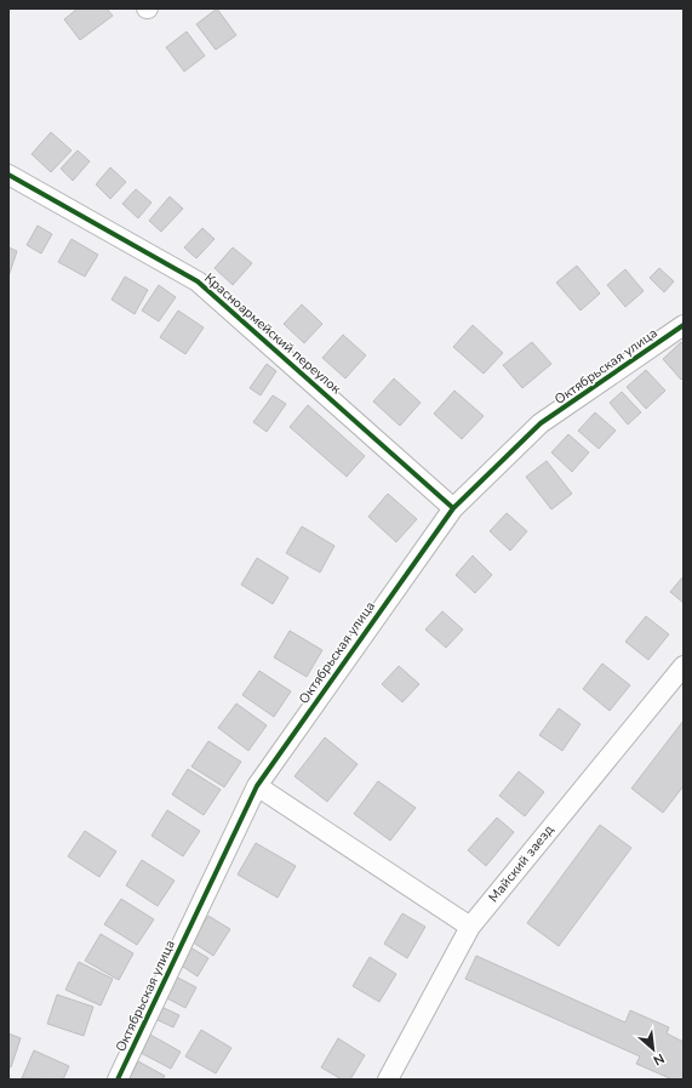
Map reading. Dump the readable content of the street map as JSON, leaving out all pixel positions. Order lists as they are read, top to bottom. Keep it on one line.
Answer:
{"streets":{"street":["Красноармейский переулок","Октябрьская улица","Майский заезд"]},"crossings":[["Красноармейский переулок","Октябрьская улица"]],"north":"bottom right"}
